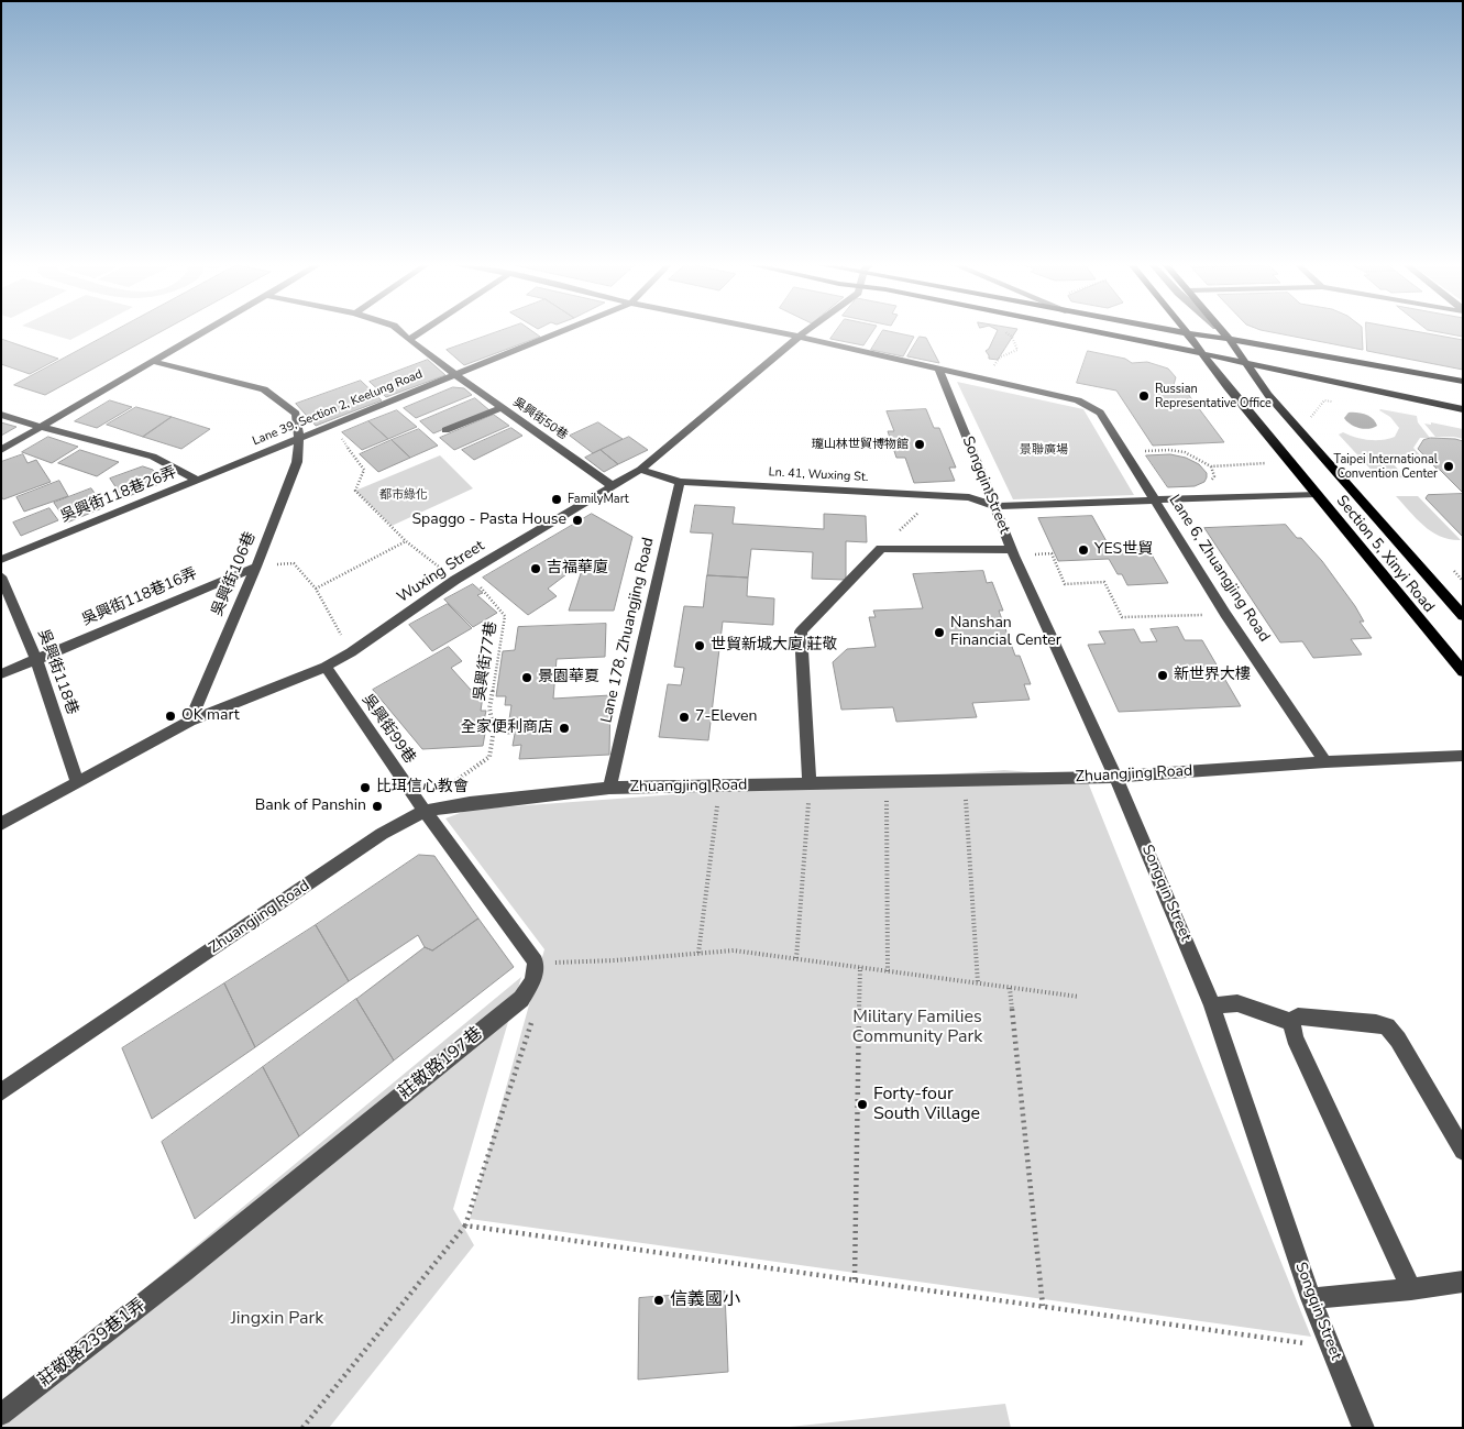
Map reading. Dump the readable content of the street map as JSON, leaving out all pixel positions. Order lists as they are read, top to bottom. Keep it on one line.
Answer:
{"streets":{"main road":["Section 5, Xinyi Road"],"street":["Lane 39, Section 2, Keelung Road","吳興街50巷","Ln. 41, Wuxing St.","Songqin Street","吳興街118巷26弄","Lane 6, Zhuangjing Road","Wuxing Street","吳興街106巷","吳興街118巷16弄","Lane 178, Zhuangjing Road","吳興街118巷","吳興街99巷","Zhuangjing Road","莊敬路197巷","莊敬路239巷1弄"],"path":["吳興街77巷"]},"crossings":[["Lane 39, Section 2, Keelung Road","吳興街50巷"],["Lane 39, Section 2, Keelung Road","吳興街118巷26弄"],["Lane 39, Section 2, Keelung Road","吳興街106巷"],["吳興街50巷","Wuxing Street"],["Ln. 41, Wuxing St.","Songqin Street"],["Ln. 41, Wuxing St.","Wuxing Street"],["Ln. 41, Wuxing St.","Lane 178, Zhuangjing Road"],["Songqin Street","Lane 6, Zhuangjing Road"],["Songqin Street","Zhuangjing Road"],["Lane 6, Zhuangjing Road","Wuxing Street"],["Lane 6, Zhuangjing Road","Zhuangjing Road"],["Wuxing Street","吳興街106巷"],["Wuxing Street","吳興街77巷"],["Wuxing Street","吳興街118巷"],["Wuxing Street","吳興街99巷"],["吳興街106巷","吳興街118巷16弄"],["吳興街118巷16弄","吳興街118巷"],["Lane 178, Zhuangjing Road","Zhuangjing Road"],["吳興街99巷","Zhuangjing Road"],["莊敬路197巷","莊敬路239巷1弄"]],"parks":["景聯廣場","都市綠化","Military Families Community Park","Jingxin Park"],"places":["Russian Representative Office","瓏山林世貿博物館","Taipei International Convention Center","FamilyMart","Spaggo - Pasta House","YES世貿","吉福華廈","Nanshan Financial Center","世貿新城大廈 莊敬","新世界大樓","景園華夏","OK mart","7-Eleven","全家便利商店","比珥信心教會","Bank of Panshin","Forty-four South Village","信義國小"]}
